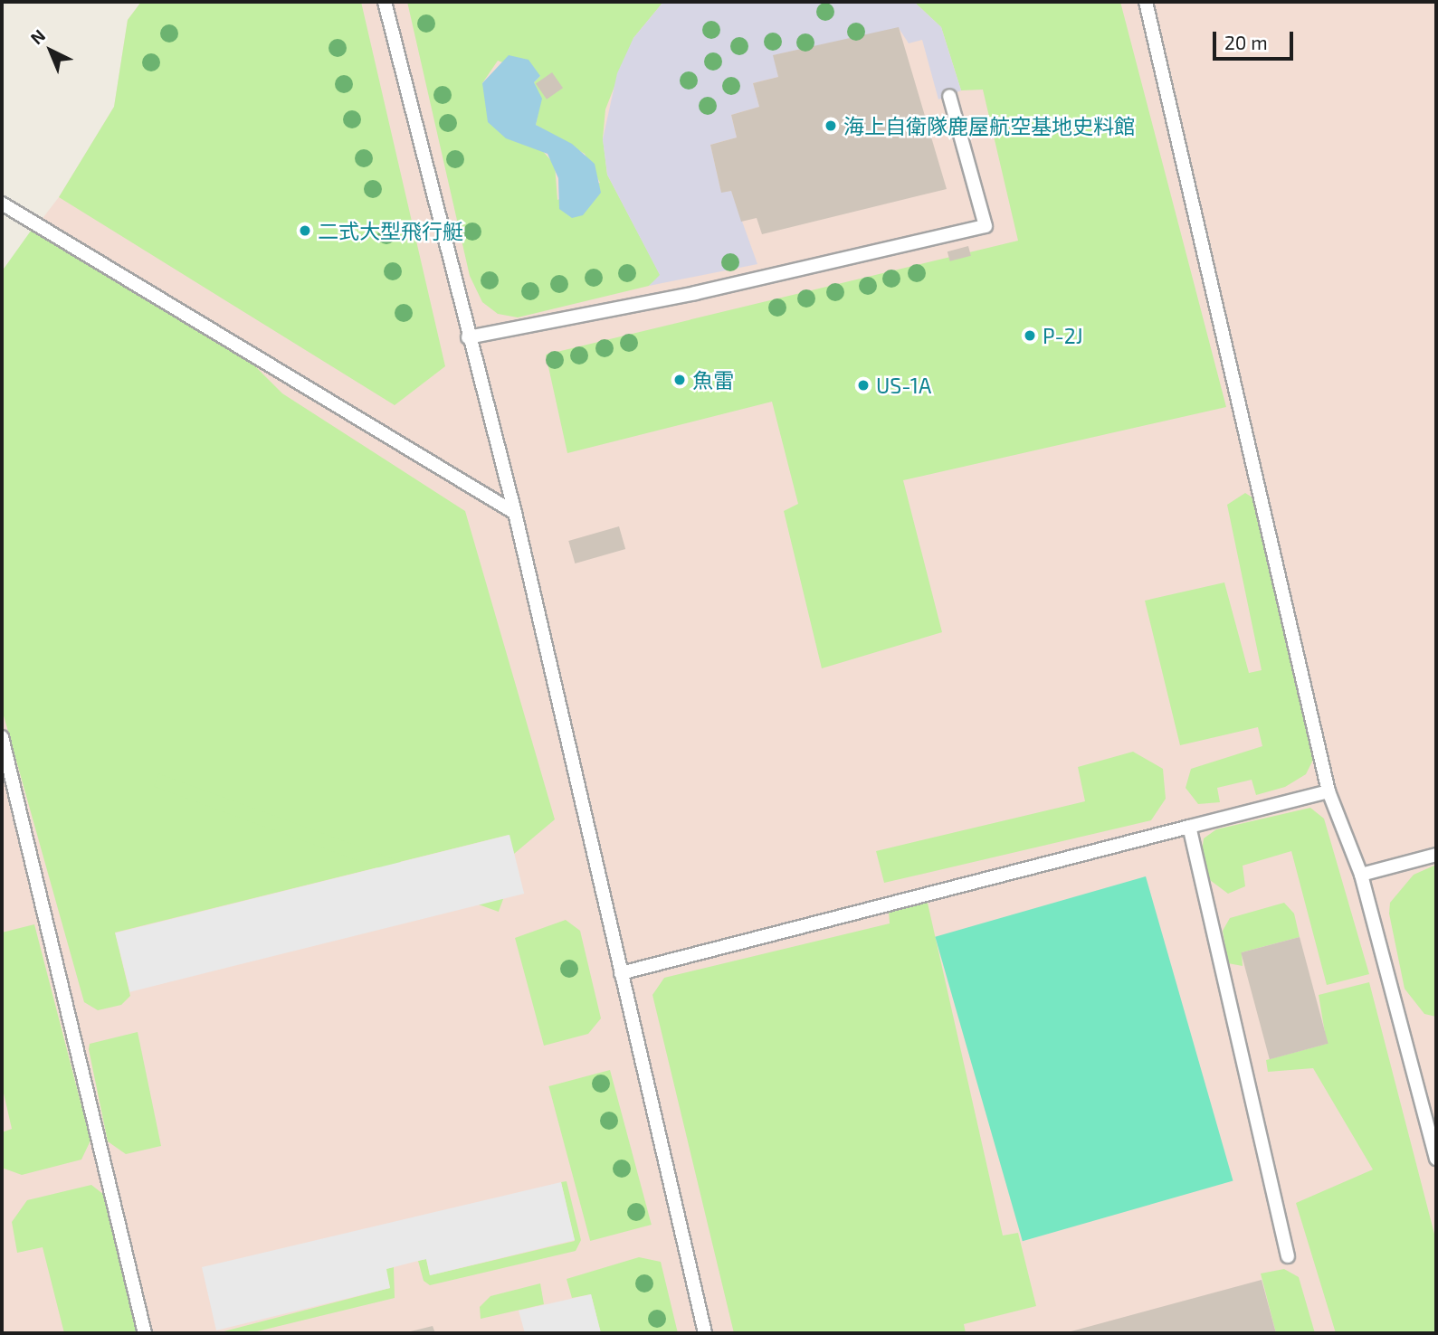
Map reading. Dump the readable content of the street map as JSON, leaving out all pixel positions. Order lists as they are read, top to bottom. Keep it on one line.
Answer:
{"places":["海上自衛隊鹿屋航空基地史料館","二式大型飛行艇","P-2J","魚雷","US-1A"],"scale_bar":"20 m","north":"top left"}
